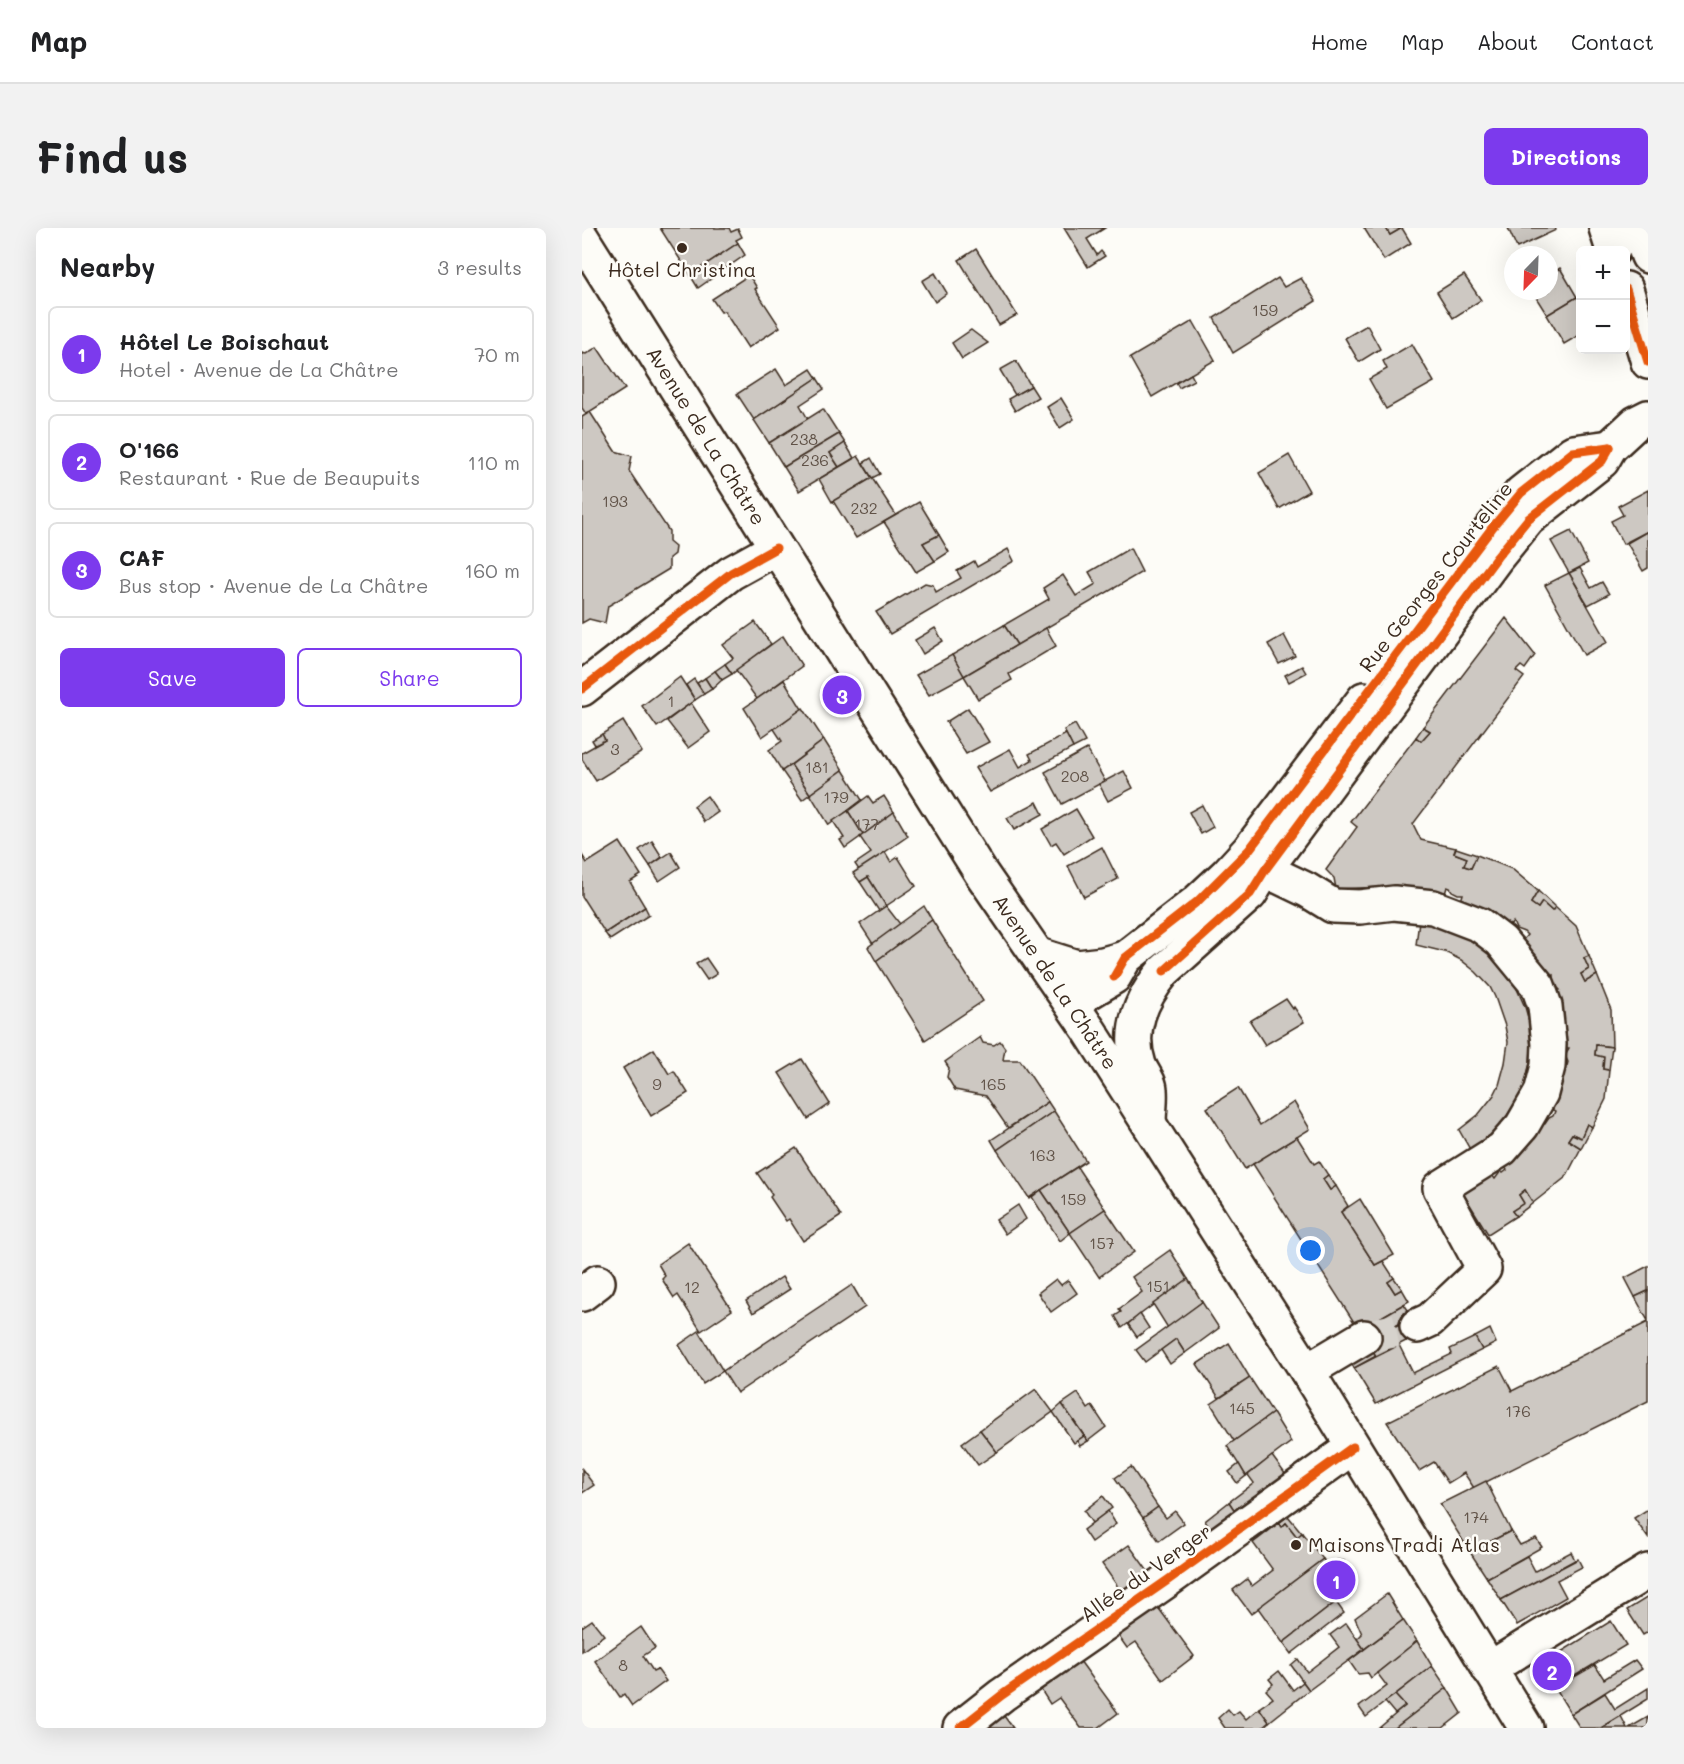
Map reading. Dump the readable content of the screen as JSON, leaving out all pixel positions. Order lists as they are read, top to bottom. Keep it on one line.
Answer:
{"streets":{"street":["Avenue de La Châtre","Rue Georges Courteline","Allée du Verger"]},"crossings":[["Avenue de La Châtre","Rue Georges Courteline"],["Avenue de La Châtre","Allée du Verger"]],"places":["Hôtel Christina","Maisons Tradi Atlas"],"house_numbers":["159","238","236","193","232","1","3","181","208","179","177","9","165","163","159","157","151","12","145","176","174","8"],"north":"bottom left","page":{"header":"Map","nav":["Home","Map","About","Contact"],"buttons":["Directions",["Save","Share"]],"title":"Find us","heading":["Nearby","3 results"],"map_buttons":["+","−"],"list":[{"mark":"1","name":"Hôtel Le Boischaut","note":"Hotel · Avenue de La Châtre","value":"70 m"},{"mark":"2","name":"O'166","note":"Restaurant · Rue de Beaupuits","value":"110 m"},{"mark":"3","name":"CAF","note":"Bus stop · Avenue de La Châtre","value":"160 m"}],"pins":["3","1","2"]}}
